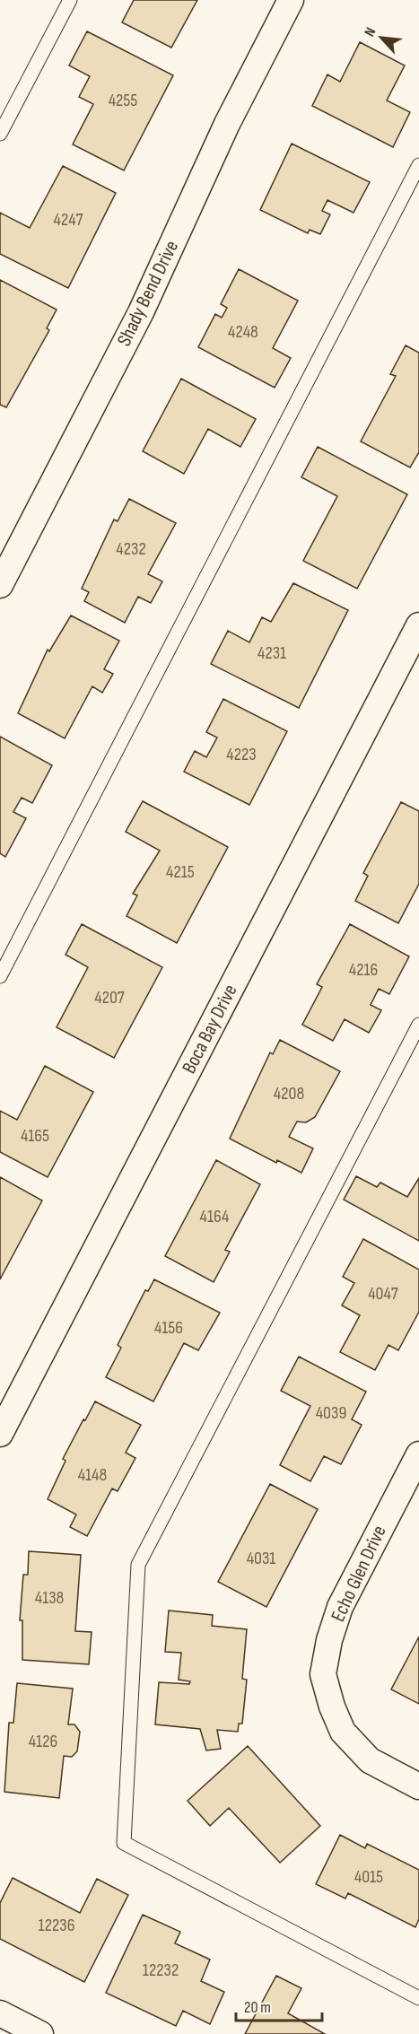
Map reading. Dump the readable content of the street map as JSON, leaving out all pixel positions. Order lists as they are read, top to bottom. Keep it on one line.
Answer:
{"streets":{"street":["Shady Bend Drive","Boca Bay Drive","Echo Glen Drive"]},"house_numbers":["4255","4247","4248","4232","4231","4223","4215","4216","4207","4208","4165","4164","4047","4156","4039","4148","4031","4138","4126","4015","12236","12232"],"scale_bar":"20 m","north":"top left"}
